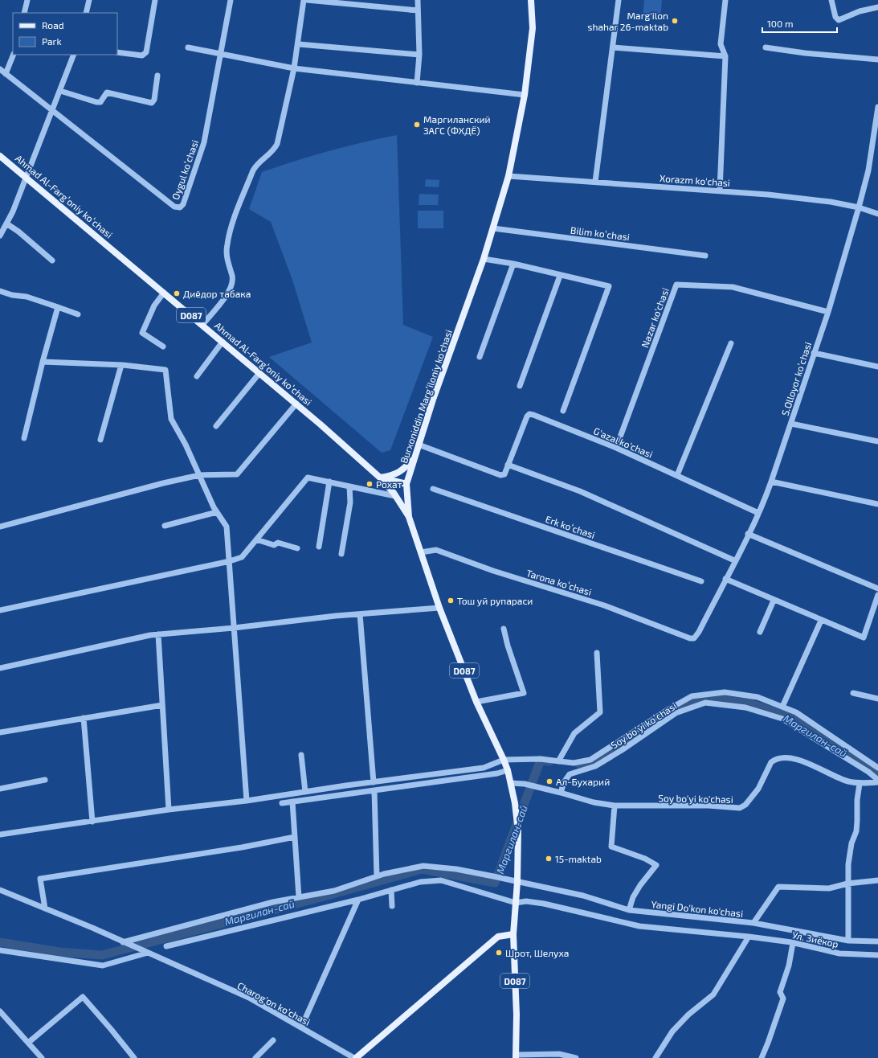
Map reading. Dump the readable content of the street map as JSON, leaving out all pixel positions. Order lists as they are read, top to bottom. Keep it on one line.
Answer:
{"streets":{"main road":["Ahmad Al-Fargʻoniy koʻchasi","D087","Burxoniddin Marg’iloniy ko’chasi"],"street":["Oygul koʻchasi","Xorazm ko'chasi","Bilim koʻchasi","Nazar ko'chasi","S.Olloyor koʻchasi","G'azal ko'chasi","Erk koʻchasi","Tarona koʻchasi","Soy boʻyi koʻchasi","Soy bo'yi ko'chasi","Yangi Do'kon ko'chasi","Ул. Зиёкор","Charog'on ko'chasi"]},"crossings":[["Xorazm ko'chasi","S.Olloyor koʻchasi"],["Xorazm ko'chasi","Burxoniddin Marg’iloniy ko’chasi"],["Ahmad Al-Fargʻoniy koʻchasi","D087"],["Bilim koʻchasi","Burxoniddin Marg’iloniy ko’chasi"],["D087","Burxoniddin Marg’iloniy ko’chasi"],["Nazar ko'chasi","S.Olloyor koʻchasi"],["Nazar ko'chasi","G'azal ko'chasi"],["S.Olloyor koʻchasi","G'azal ko'chasi"],["S.Olloyor koʻchasi","Tarona koʻchasi"],["Burxoniddin Marg’iloniy ko’chasi","G'azal ko'chasi"],["Burxoniddin Marg’iloniy ko’chasi","Tarona koʻchasi"],["Burxoniddin Marg’iloniy ko’chasi","Soy boʻyi koʻchasi"],["Burxoniddin Marg’iloniy ko’chasi","Yangi Do'kon ko'chasi"],["Burxoniddin Marg’iloniy ko’chasi","Ул. Зиёкор"],["Soy boʻyi koʻchasi","Soy bo'yi ko'chasi"],["Yangi Do'kon ko'chasi","Charog'on ko'chasi"]],"water":["Маргилан-сай"],"places":["Marg'ilon shahar 26-maktab","Маргиланский ЗАГС (ФХДЁ)","Диёдор табака","Рохат","Тош уй рупараси","Ал-Бухарий","15-maktab","Шрот, Шелуха"],"legend":["Road","Park"],"scale_bar":"100 m"}
